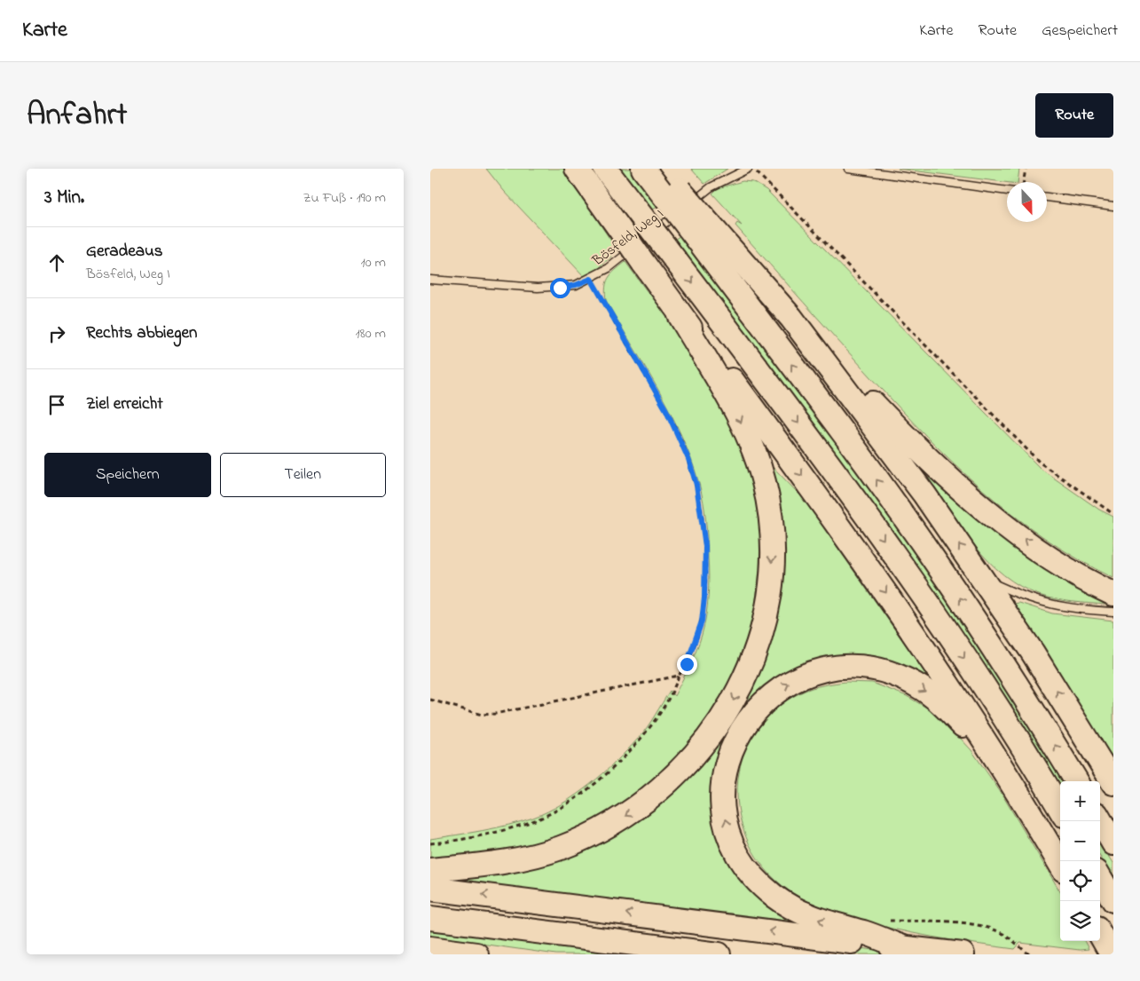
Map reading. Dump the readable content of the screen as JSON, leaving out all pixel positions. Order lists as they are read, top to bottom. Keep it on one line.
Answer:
{"streets":{"lane":["Bösfeld, Weg I"]},"north":"bottom","page":{"header":"Karte","nav":["Karte","Route","Gespeichert"],"title":"Anfahrt","buttons":["Route",["Speichern","Teilen"]],"heading":["3 Min.","Zu Fuß · 190 m"],"list":[["Geradeaus","Bösfeld, Weg I","10 m"],["Rechts abbiegen","180 m"],"Ziel erreicht"],"map_buttons":["+","−"]}}
